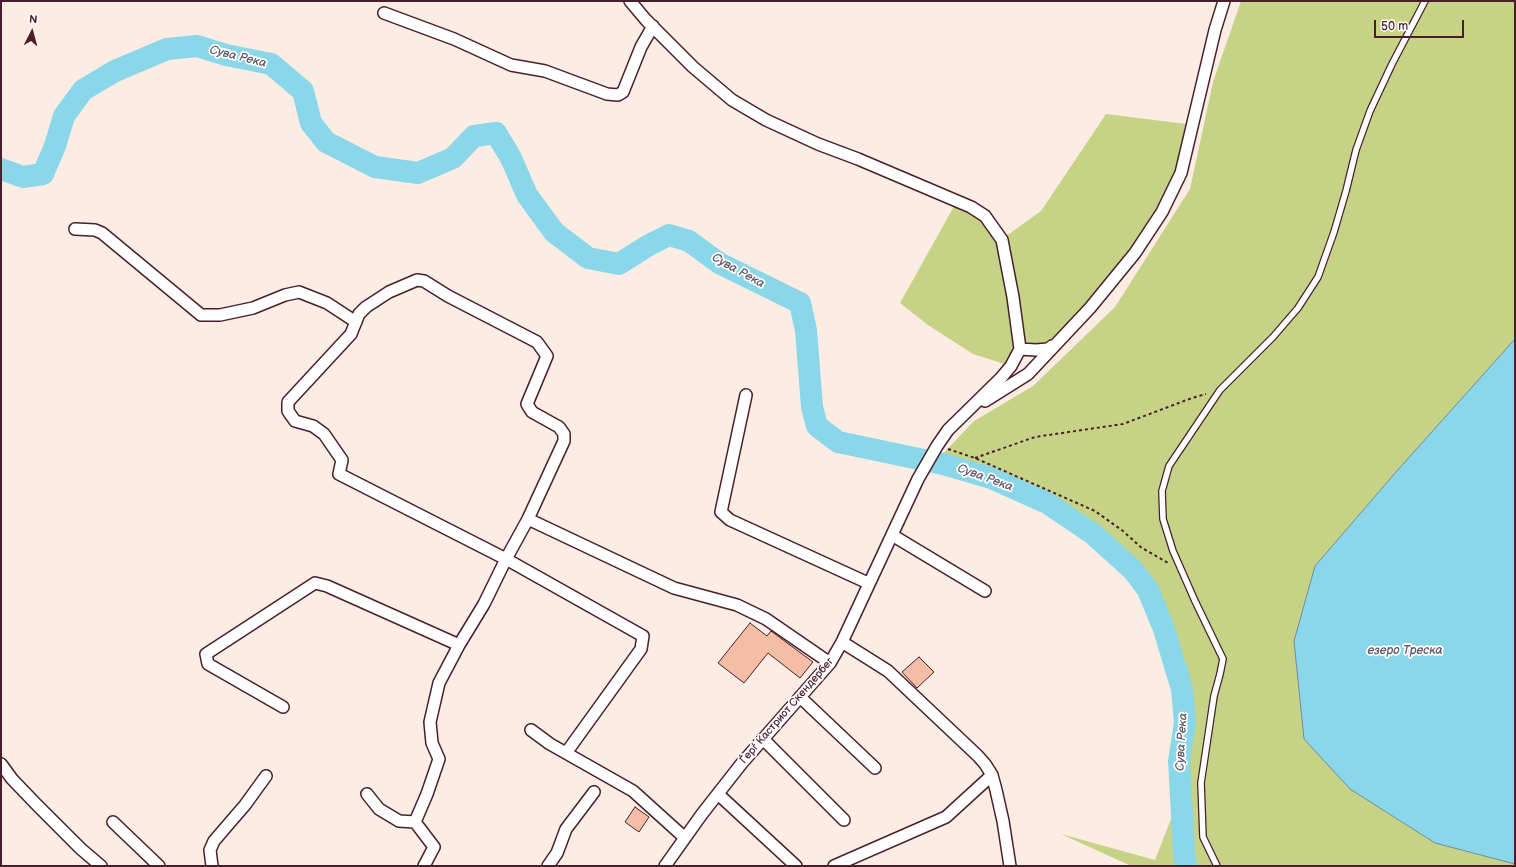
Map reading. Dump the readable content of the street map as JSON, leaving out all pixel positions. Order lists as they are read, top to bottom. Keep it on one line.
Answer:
{"streets":{"street":["Ѓерѓ Кастриот Скендербег"]},"water":["Сува Река","езеро Треска"],"scale_bar":"50 m","north":"top"}
